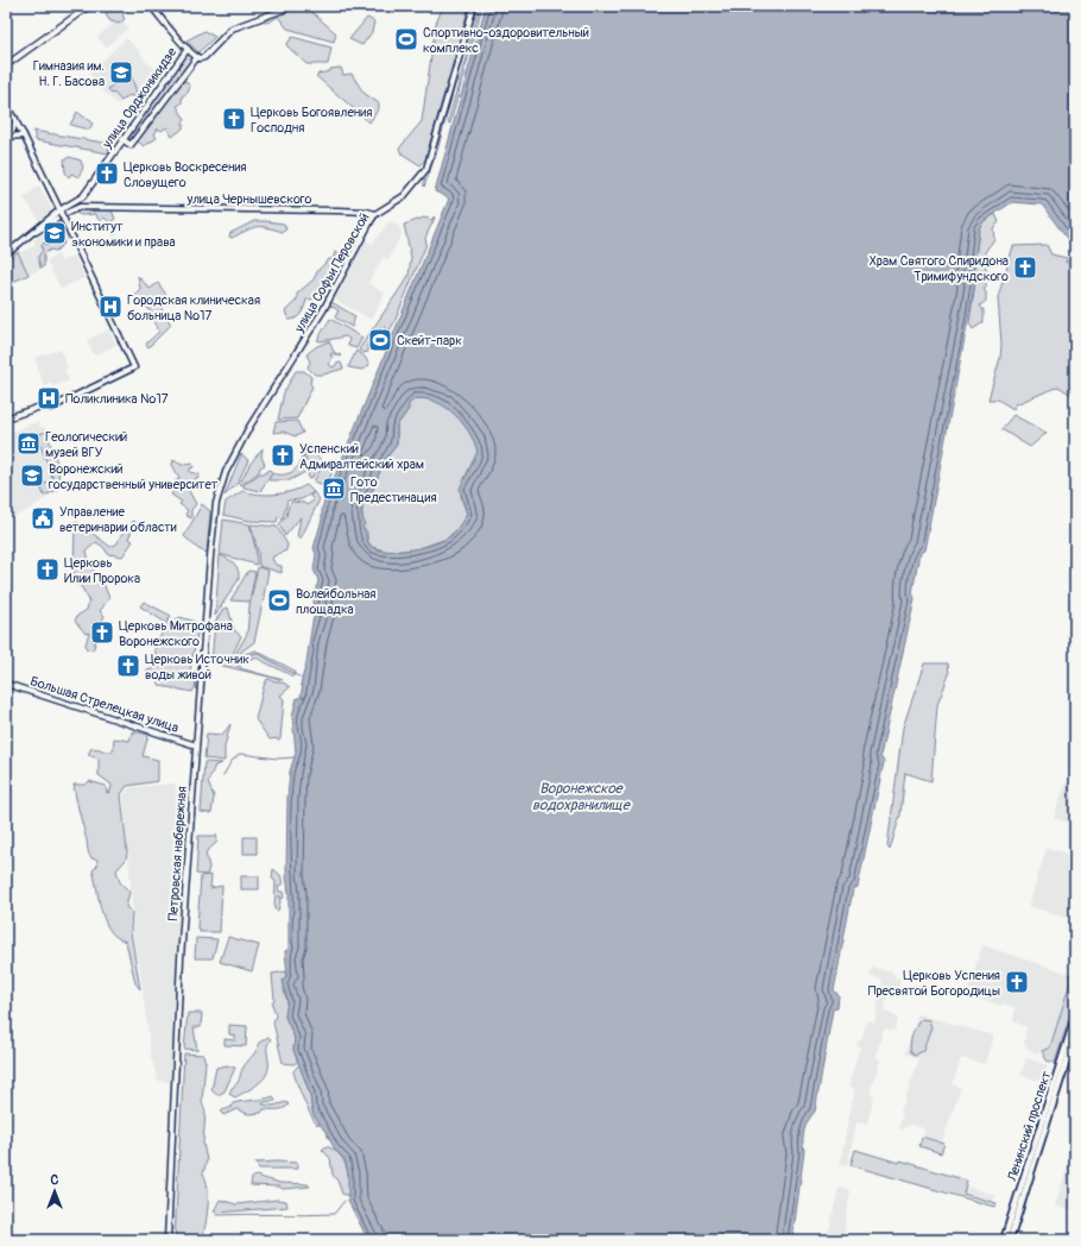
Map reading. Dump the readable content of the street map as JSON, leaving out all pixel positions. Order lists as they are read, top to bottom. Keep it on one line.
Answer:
{"streets":{"main road":["Ленинский проспект"],"street":["улица Орджоникидзе","улица Чернышевского","улица Софьи Перовской","Большая Стрелецкая улица","Петровская набережная"]},"crossings":[["улица Орджоникидзе","улица Чернышевского"],["улица Чернышевского","улица Софьи Перовской"],["улица Софьи Перовской","Петровская набережная"],["Большая Стрелецкая улица","Петровская набережная"]],"water":["Воронежское водохранилище"],"places":{"sports":["Спортивно-оздоровительный комплекс","Скейт-парк","Волейбольная площадка"],"school or university":["Гимназия им. Н. Г. Басова","Институт экономики и права","Воронежский государственный университет"],"church":["Церковь Богоявления Господня","Церковь Воскресения Словущего","Храм Святого Спиридона Тримифундского","Успенский Адмиралтейский храм","Церковь Илии Пророка","Церковь Митрофана Воронежского","Церковь Источник воды живой","Церковь Успения Пресвятой Богородицы"],"hospital":["Городская клиническая больница №17","Поликлиника №17"],"museum":["Геологический музей ВГУ","Гото Предестинация"],"public building":["Управление ветеринарии области"]},"north":"top"}
